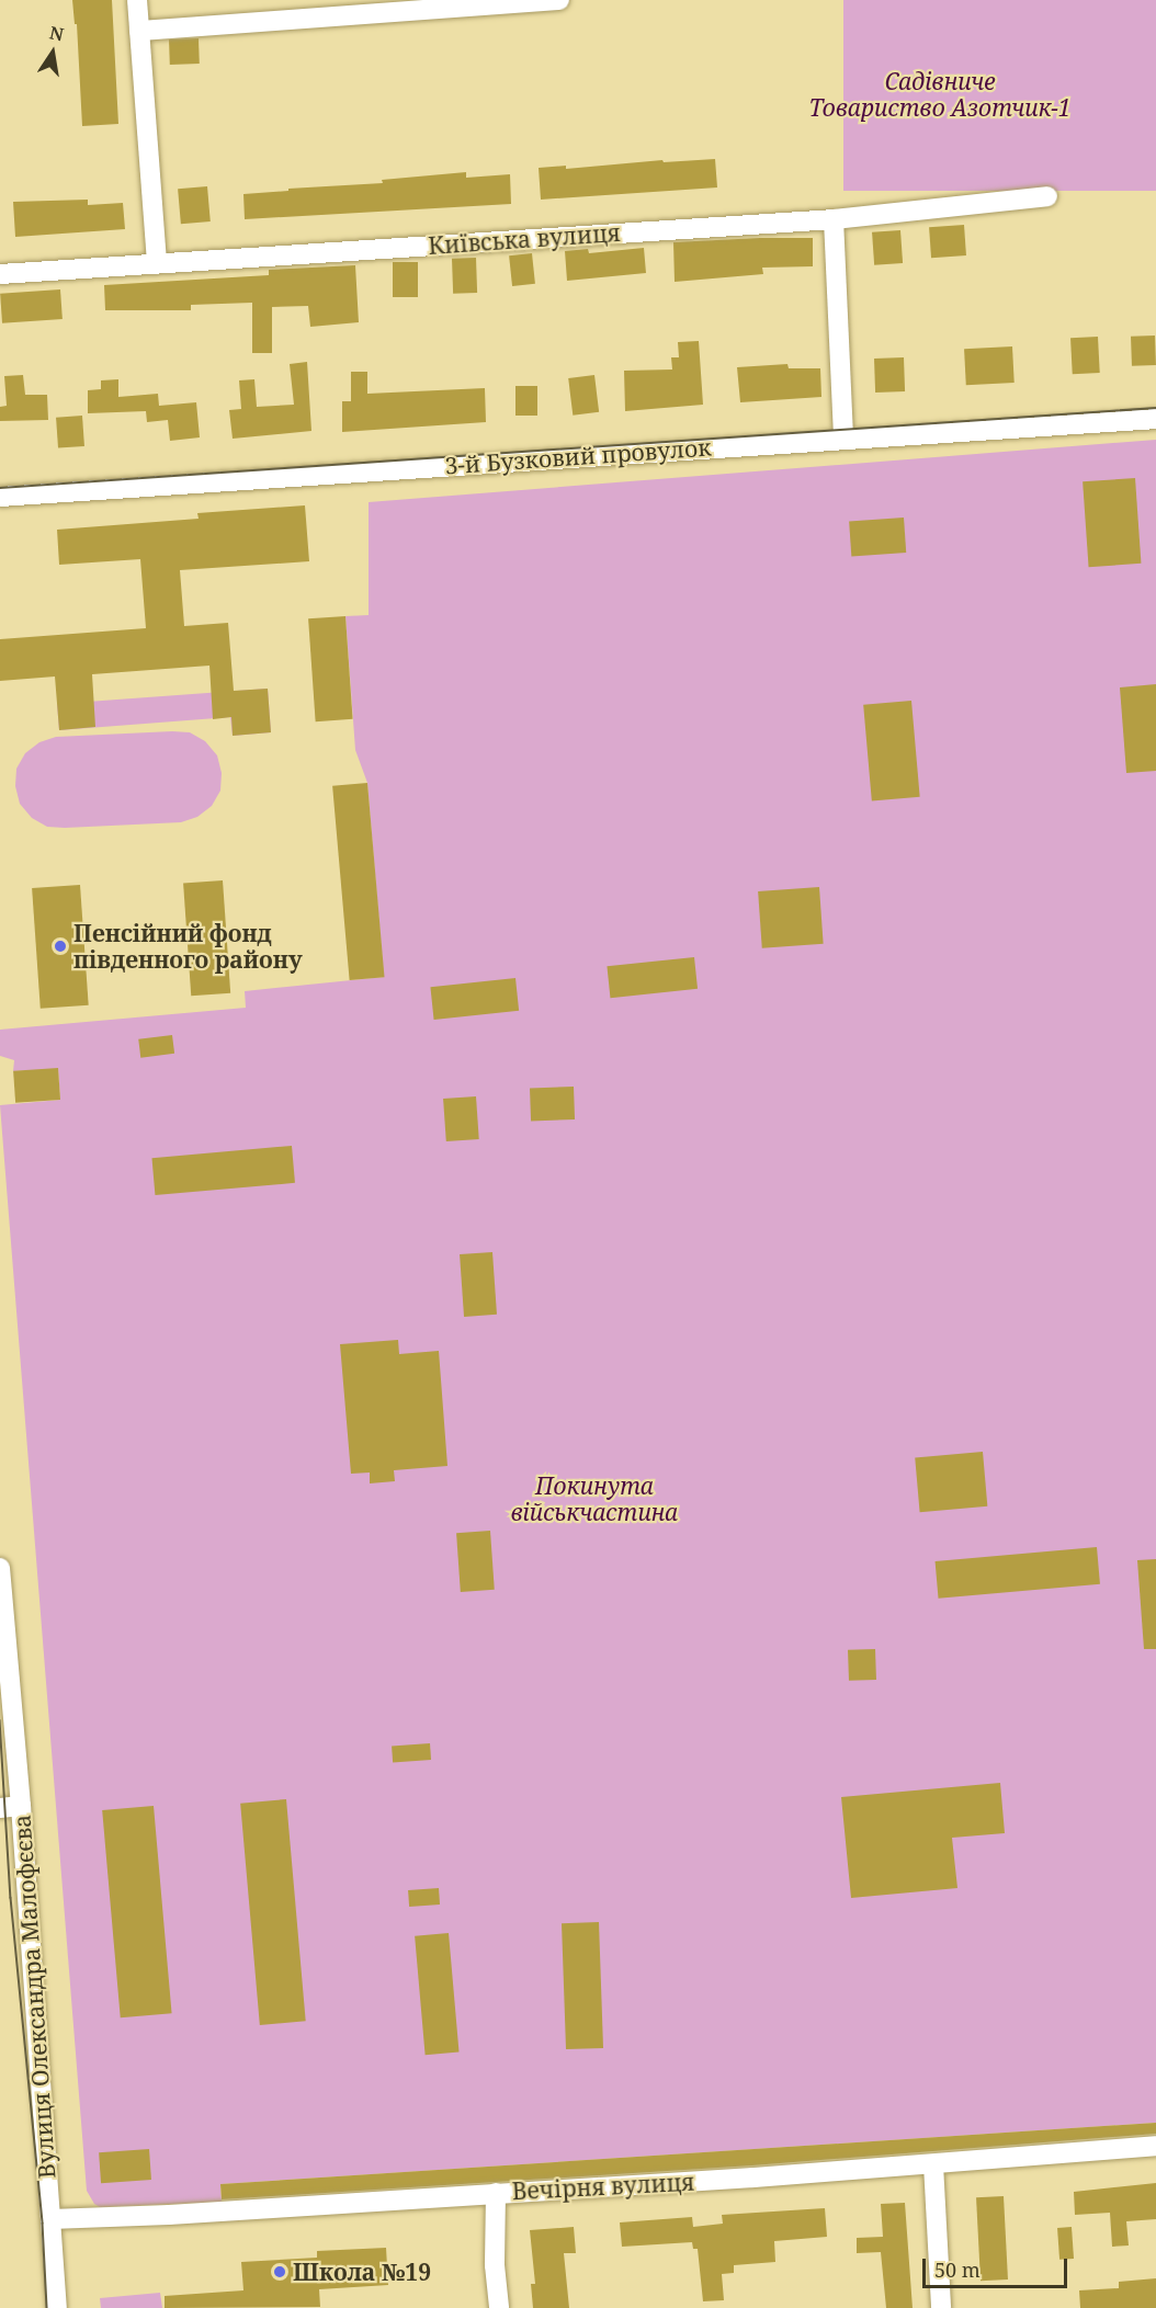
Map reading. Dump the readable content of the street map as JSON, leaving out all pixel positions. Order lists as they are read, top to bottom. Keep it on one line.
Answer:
{"streets":{"street":["Київська вулиця","3-й Бузковий провулок","Вулиця Олександра Малофєєва","Вечірня вулиця"]},"crossings":[["Вулиця Олександра Малофєєва","Вечірня вулиця"]],"parks":["Садівниче Товариство Азотчик-1","Покинута військчастина"],"places":["Пенсійний фонд південного району","Школа №19"],"scale_bar":"50 m","north":"top"}
